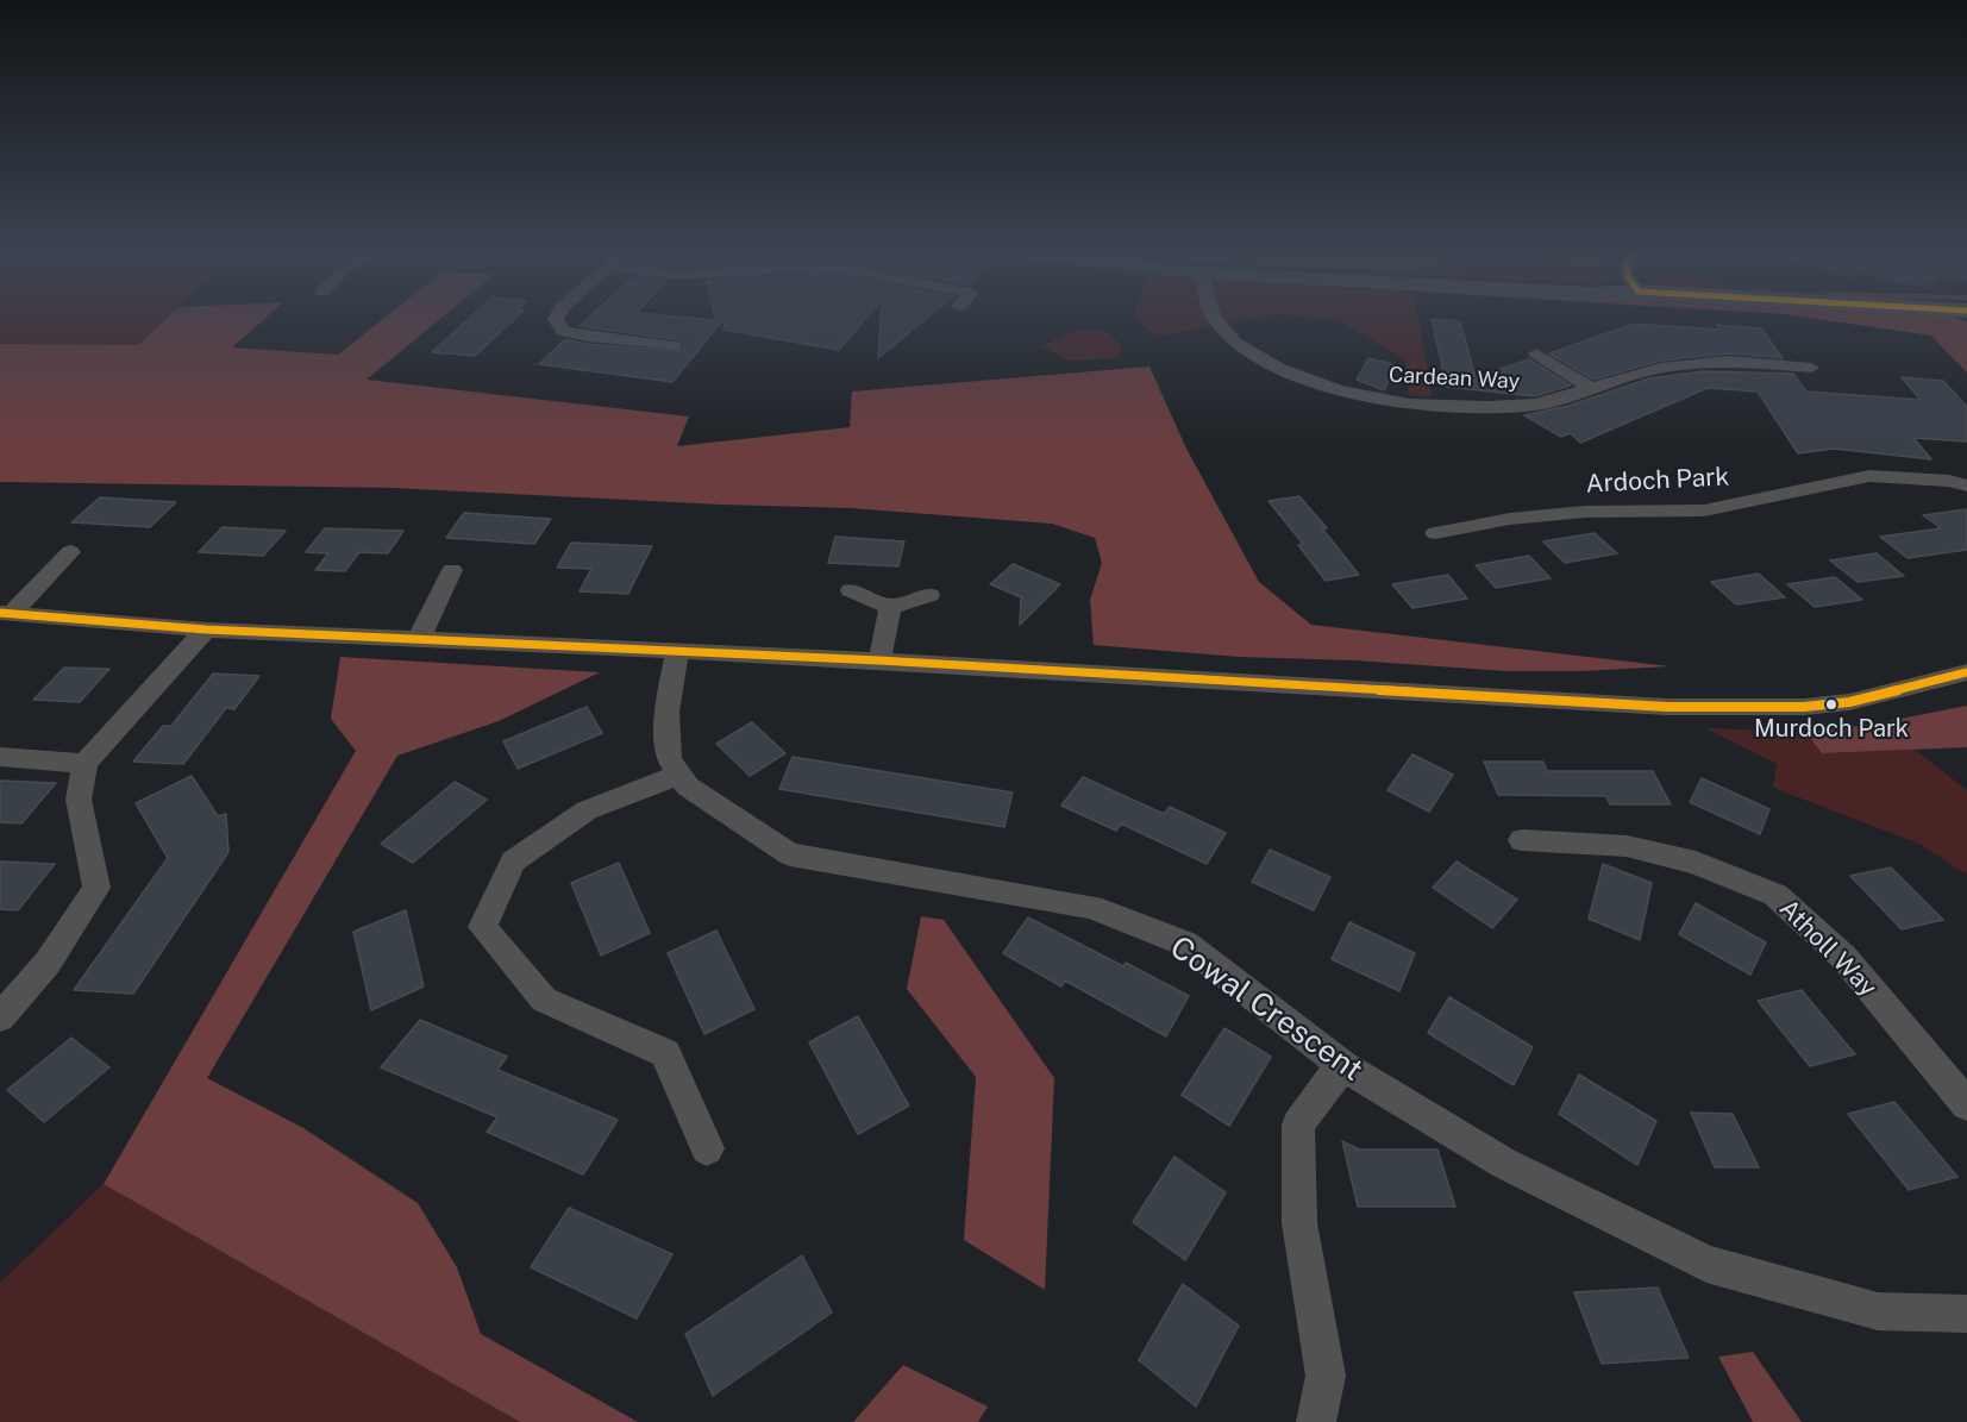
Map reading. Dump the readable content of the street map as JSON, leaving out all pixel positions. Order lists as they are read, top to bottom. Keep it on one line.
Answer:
{"streets":{"street":["Cardean Way","Ardoch Park","Atholl Way","Cowal Crescent"]},"places":["Murdoch Park"]}
